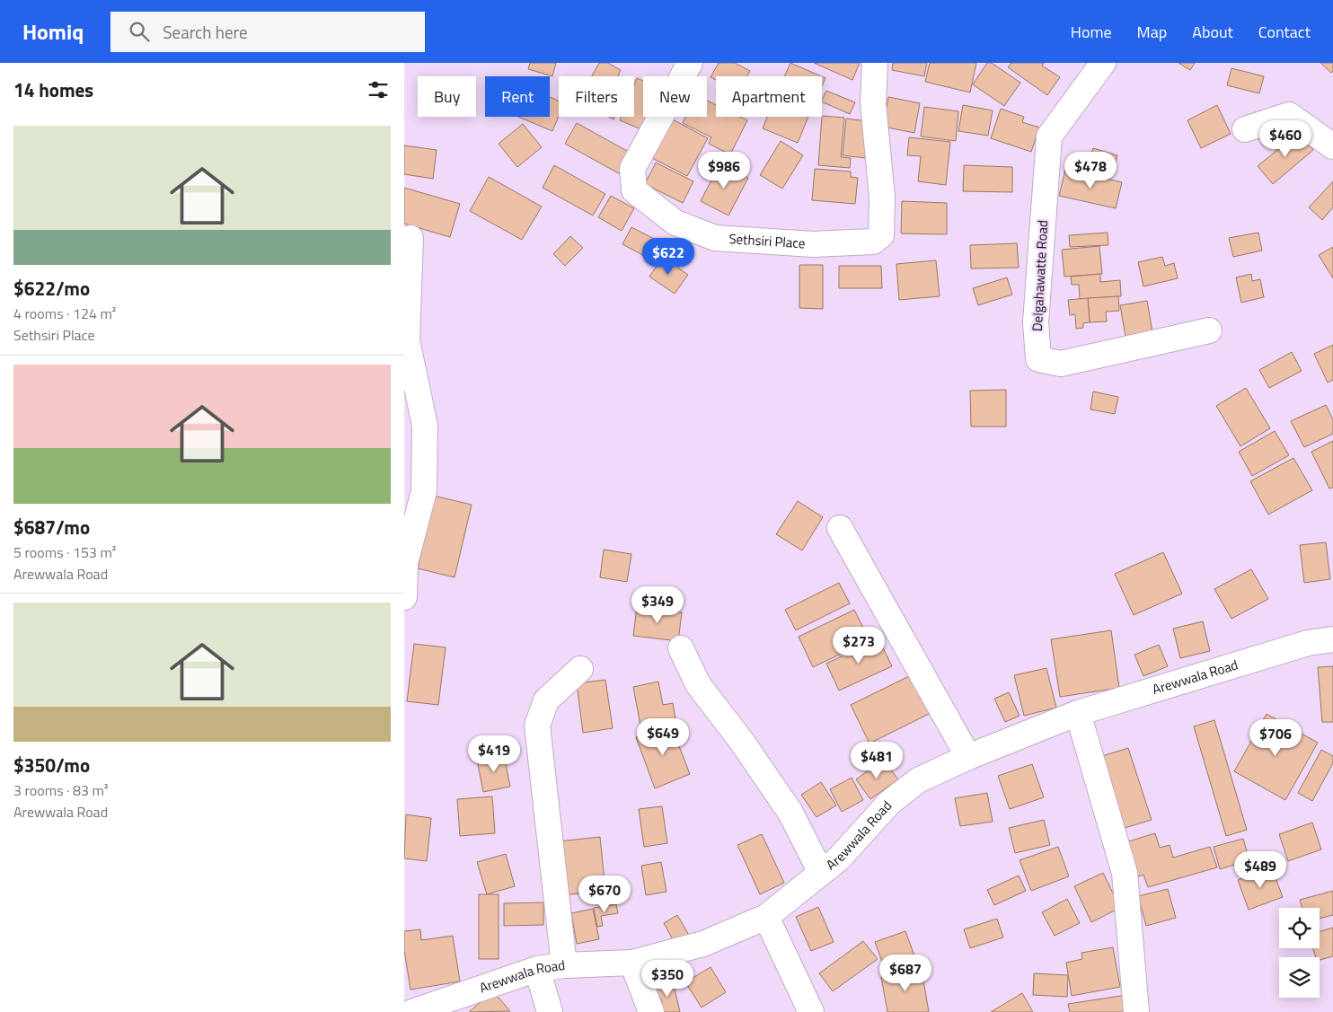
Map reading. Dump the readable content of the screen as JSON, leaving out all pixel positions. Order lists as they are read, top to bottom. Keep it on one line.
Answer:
{"streets":{"street":["Sethsiri Place","Delgahawatte Road","Arewwala Road"]},"page":{"header":"Homiq","search":"Search here","nav":["Home","Map","About","Contact"],"heading":"14 homes","chip":["Buy","Rent","Filters","New","Apartment"],"list":[{"name":"$622/mo","note":"4 rooms · 124 m² · Sethsiri Place"},{"name":"$687/mo","note":"5 rooms · 153 m² · Arewwala Road"},{"name":"$350/mo","note":"3 rooms · 83 m² · Arewwala Road"}],"price":["$460","$986","$478","$622","$349","$273","$649","$706","$419","$481","$489","$670","$687","$350"]}}
